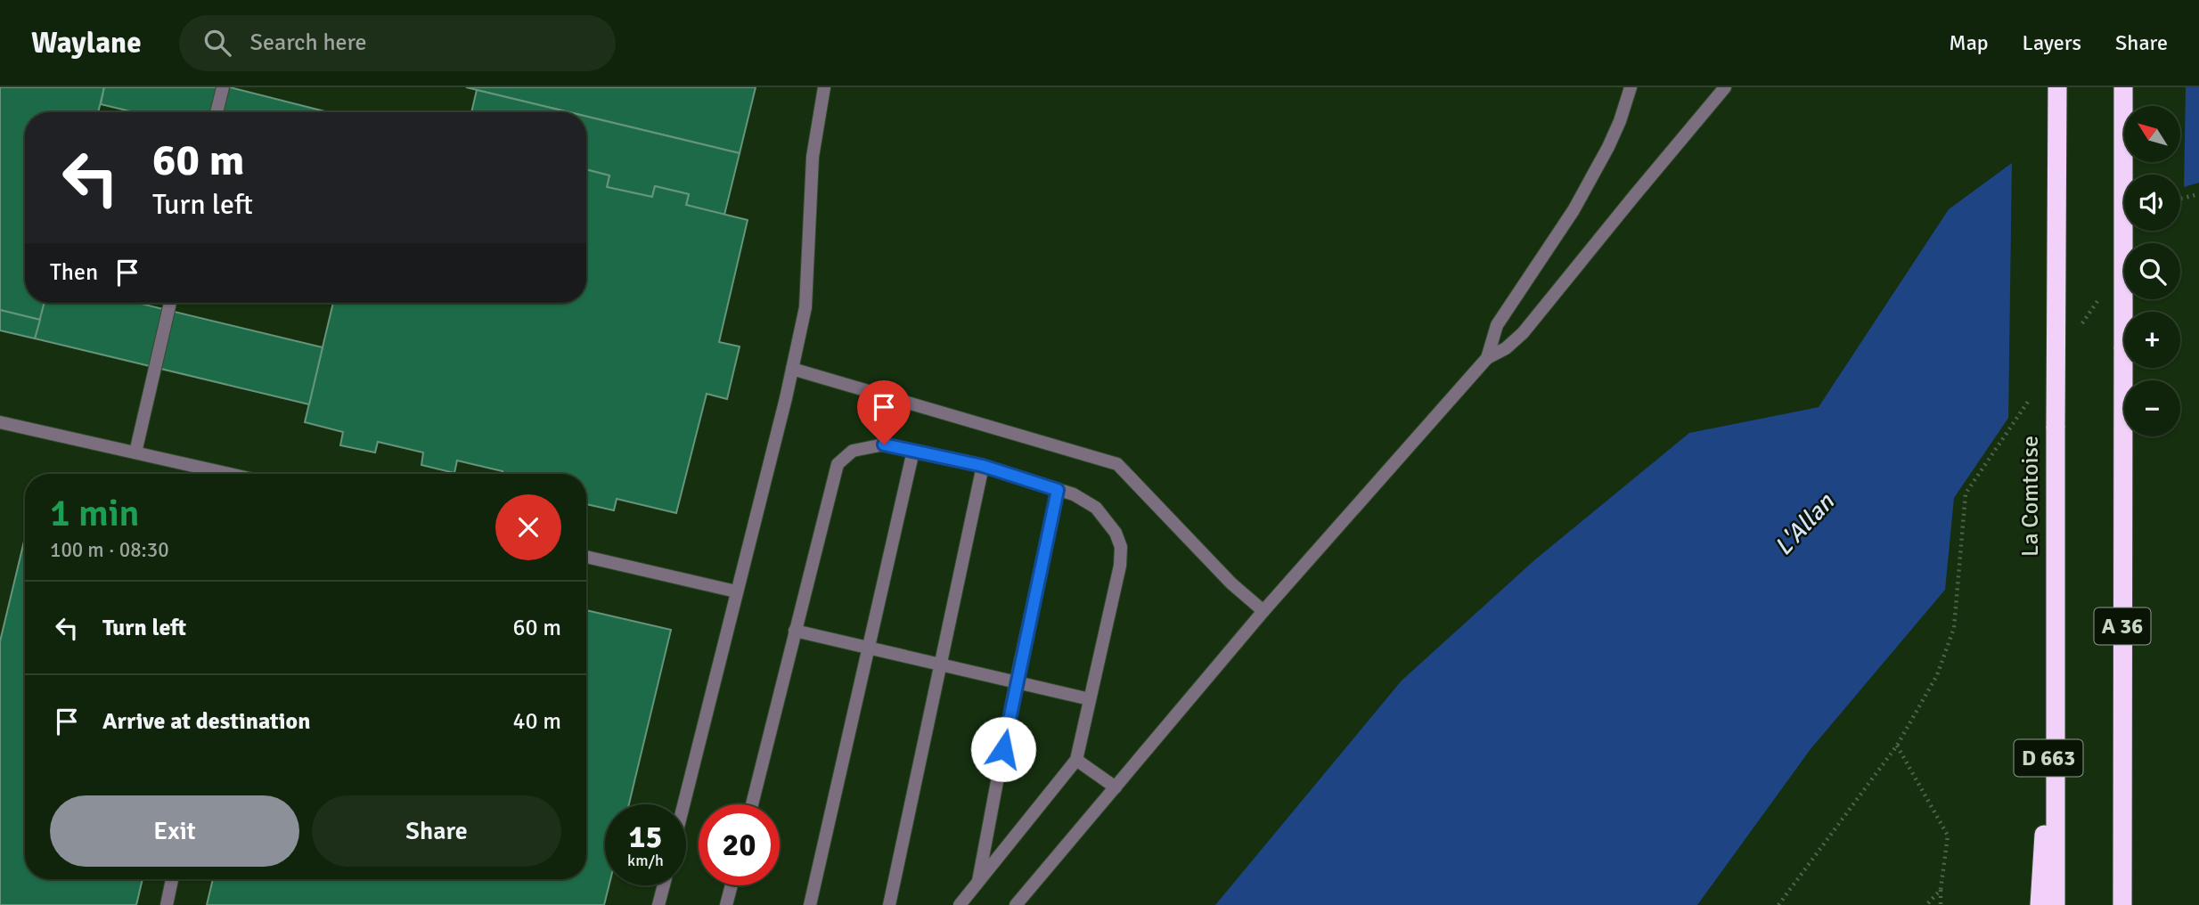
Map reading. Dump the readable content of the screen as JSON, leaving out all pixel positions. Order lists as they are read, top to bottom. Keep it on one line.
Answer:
{"streets":{"highway":["La Comtoise","A 36","D 663"]},"crossings":[["La Comtoise","D 663"]],"water":["L'Allan"],"north":"top left","page":{"header":"Waylane","search":"Search here","nav":["Map","Layers","Share"],"map_buttons":["+","−"],"turn":["60 m","Turn left"],"then":"Then","heading":["1 min","100 m · 08:30"],"list":[{"name":"Turn left","value":"60 m"},{"name":"Arrive at destination","value":"40 m"}],"buttons":["Exit","Share"],"speed":"15 km/h","limit":"20"}}
